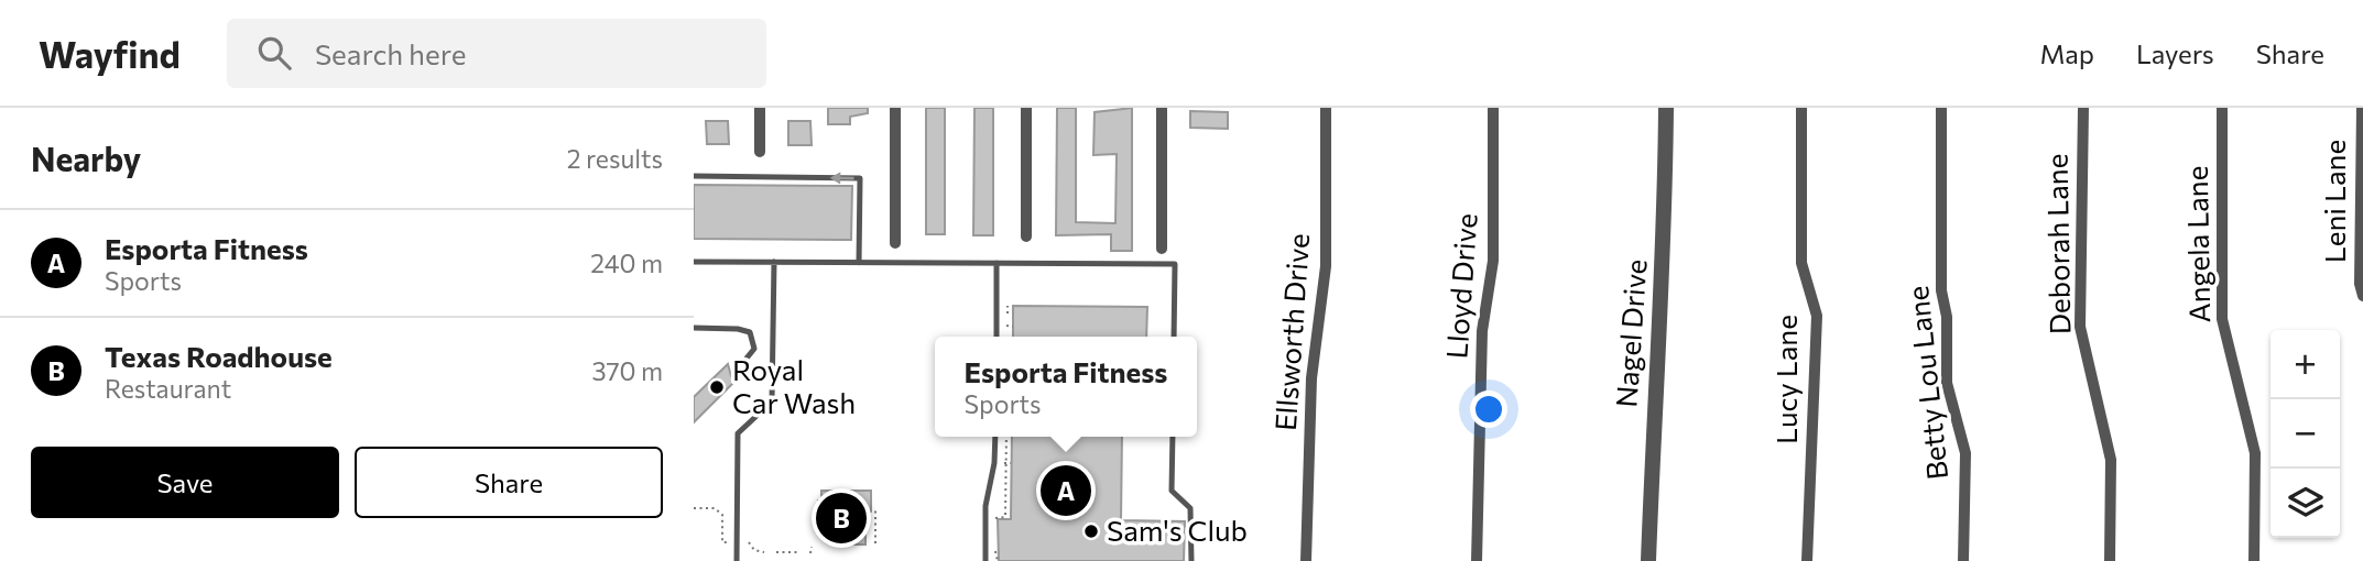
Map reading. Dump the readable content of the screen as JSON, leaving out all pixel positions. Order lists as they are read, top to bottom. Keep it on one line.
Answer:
{"streets":{"street":["Leni Lane","Deborah Lane","Angela Lane","Lloyd Drive","Ellsworth Drive","Nagel Drive","Lucy Lane","Betty Lou Lane"]},"places":["Royal Car Wash","Sam's Club"],"page":{"header":"Wayfind","search":"Search here","nav":["Map","Layers","Share"],"heading":["Nearby","2 results"],"list":[{"mark":"A","name":"Esporta Fitness","note":"Sports","value":"240 m"},{"mark":"B","name":"Texas Roadhouse","note":"Restaurant","value":"370 m"}],"map_buttons":["+","−"],"popup":["Esporta Fitness","Sports"],"buttons":["Save","Share"],"pins":["A","B"]}}
